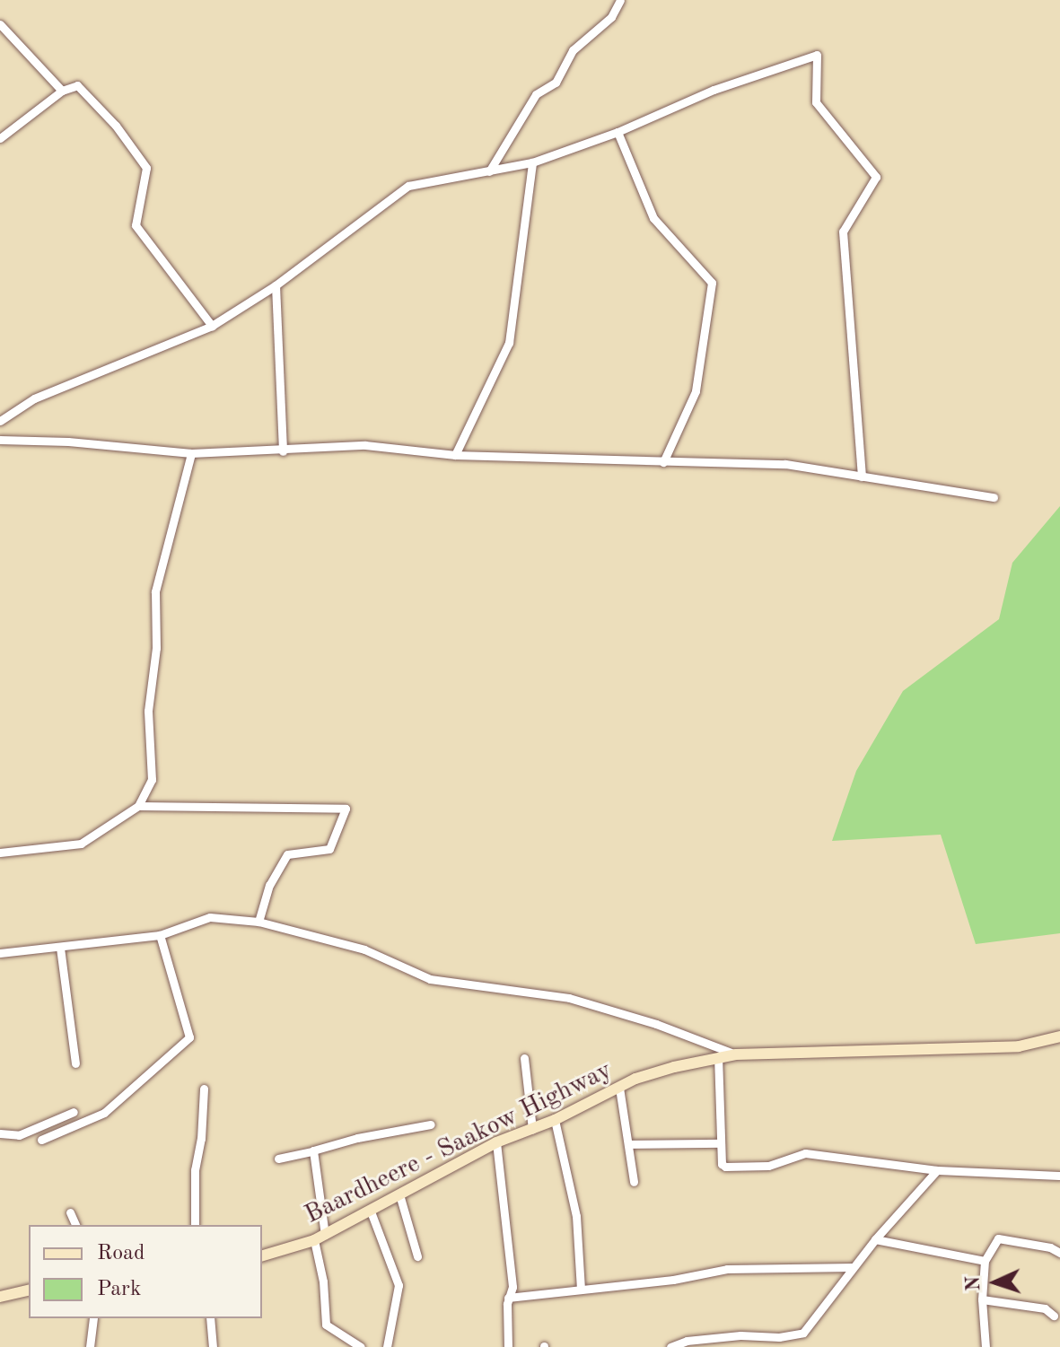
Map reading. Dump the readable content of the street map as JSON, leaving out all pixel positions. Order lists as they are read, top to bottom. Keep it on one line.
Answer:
{"streets":{"main road":["Baardheere - Saakow Highway"]},"legend":["Road","Park"],"north":"left"}
